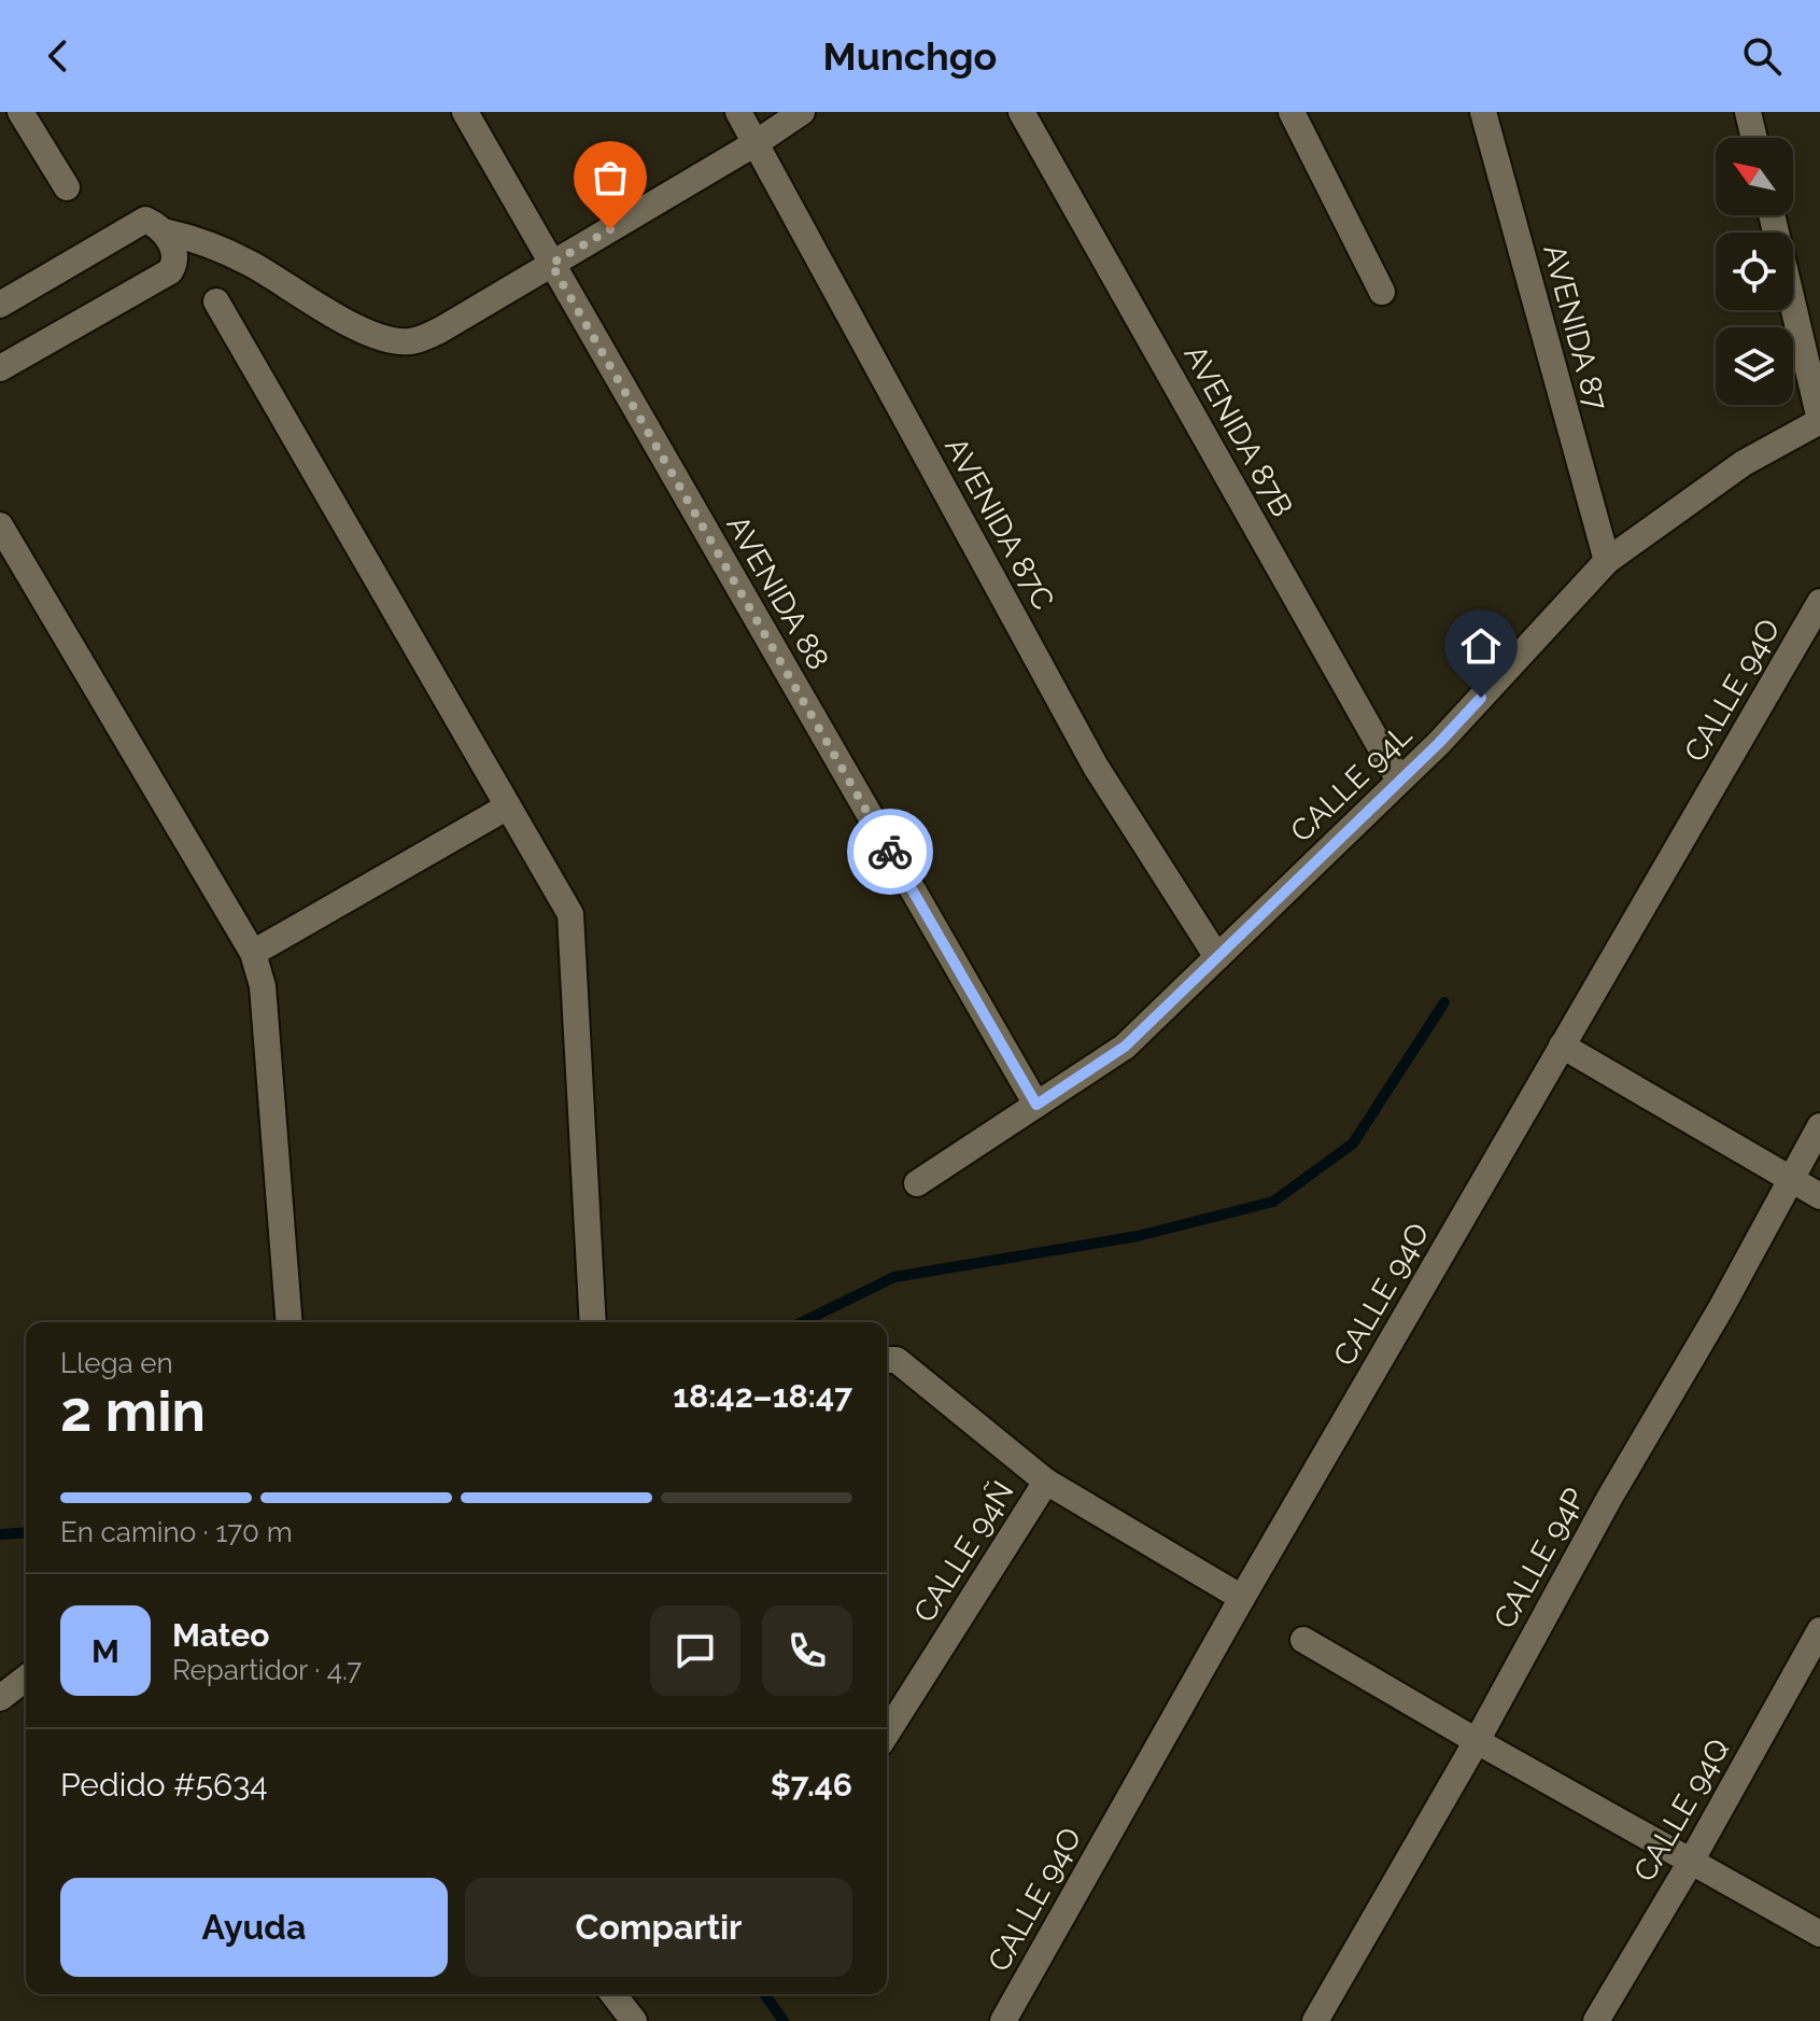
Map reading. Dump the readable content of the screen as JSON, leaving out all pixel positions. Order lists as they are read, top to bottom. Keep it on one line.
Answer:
{"streets":{"street":["AVENIDA 87","AVENIDA 87B","AVENIDA 87C","AVENIDA 88","CALLE 94O","CALLE 94L","CALLE 94Ñ","CALLE 94P","CALLE 94Q"]},"crossings":[["AVENIDA 87","CALLE 94L"],["AVENIDA 87B","CALLE 94L"],["AVENIDA 87C","CALLE 94L"],["AVENIDA 88","CALLE 94L"]],"north":"top left","page":{"header":"Munchgo","heading":["2 min","Llega en","18:42–18:47"],"panel":["Mateo","Repartidor · 4.7","Pedido #5634","$7.46"],"bar":"En camino · 170 m","round":"M","buttons":["Ayuda","Compartir"]}}
